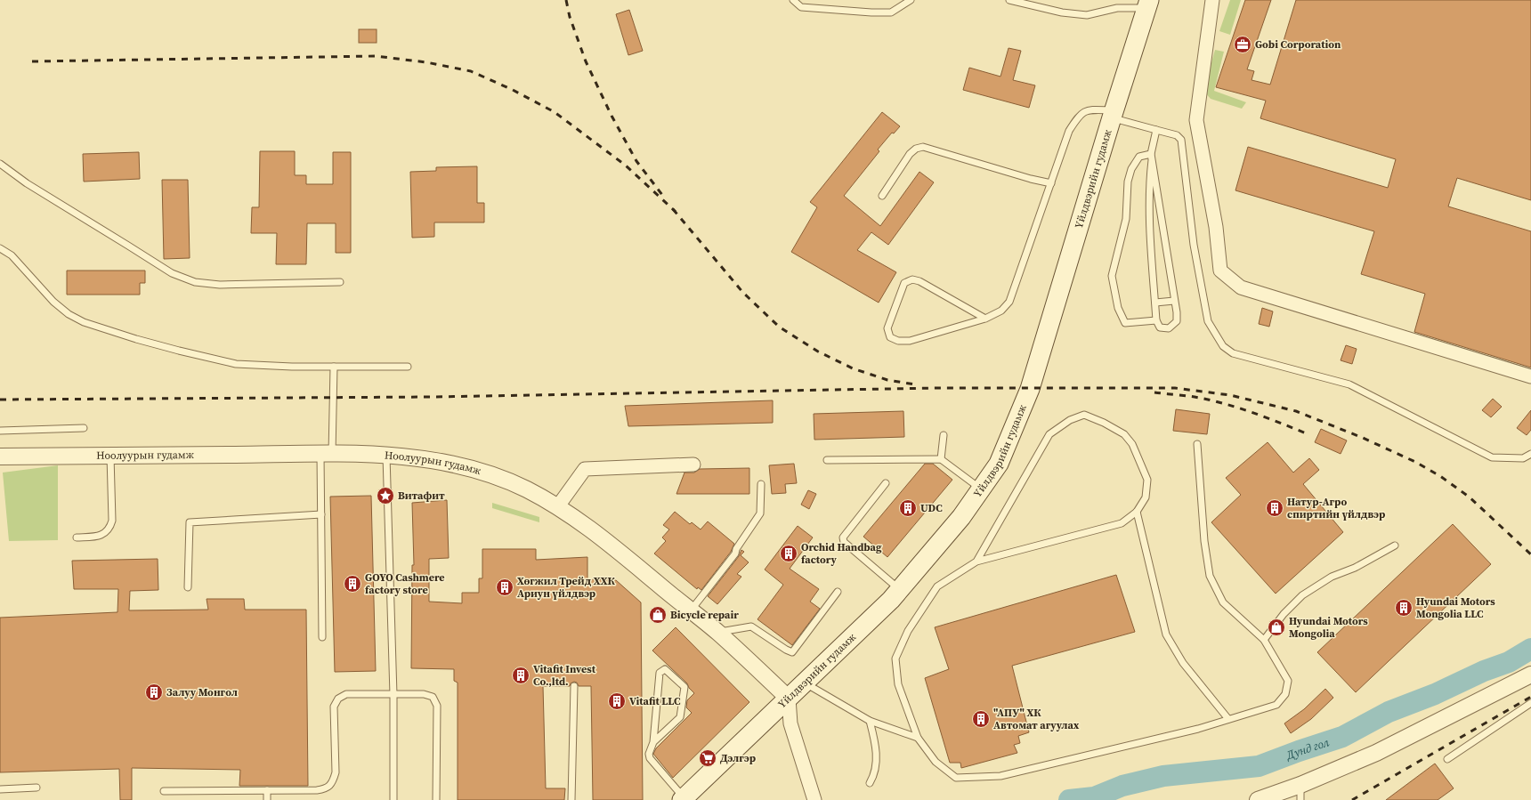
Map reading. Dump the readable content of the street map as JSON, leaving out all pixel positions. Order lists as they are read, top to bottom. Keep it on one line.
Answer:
{"streets":{"main road":["Yйлдвэрийн гудамж"],"street":["Ноолуурын гудамж"]},"crossings":[["Yйлдвэрийн гудамж","Ноолуурын гудамж"]],"water":["Дунд гол"],"places":{"office":["Gobi Corporation"],"place":["Витафит"],"building":["UDC","Натур-Агро спиртийн үйлдвэр","Orchid Handbag factory","GOYO Cashmere factory store","Хөгжил Трейд ХХК Ариун үйлдвэр","Hyundai Motors Mongolia LLC","Vitafit Invest Co.,ltd.","Залуу Монгол","Vitafit LLC","\"АПУ\" ХК Автомат агуулах"],"shop":["Bicycle repair","Hyundai Motors Mongolia"],"supermarket":["Дэлгэр"]}}
